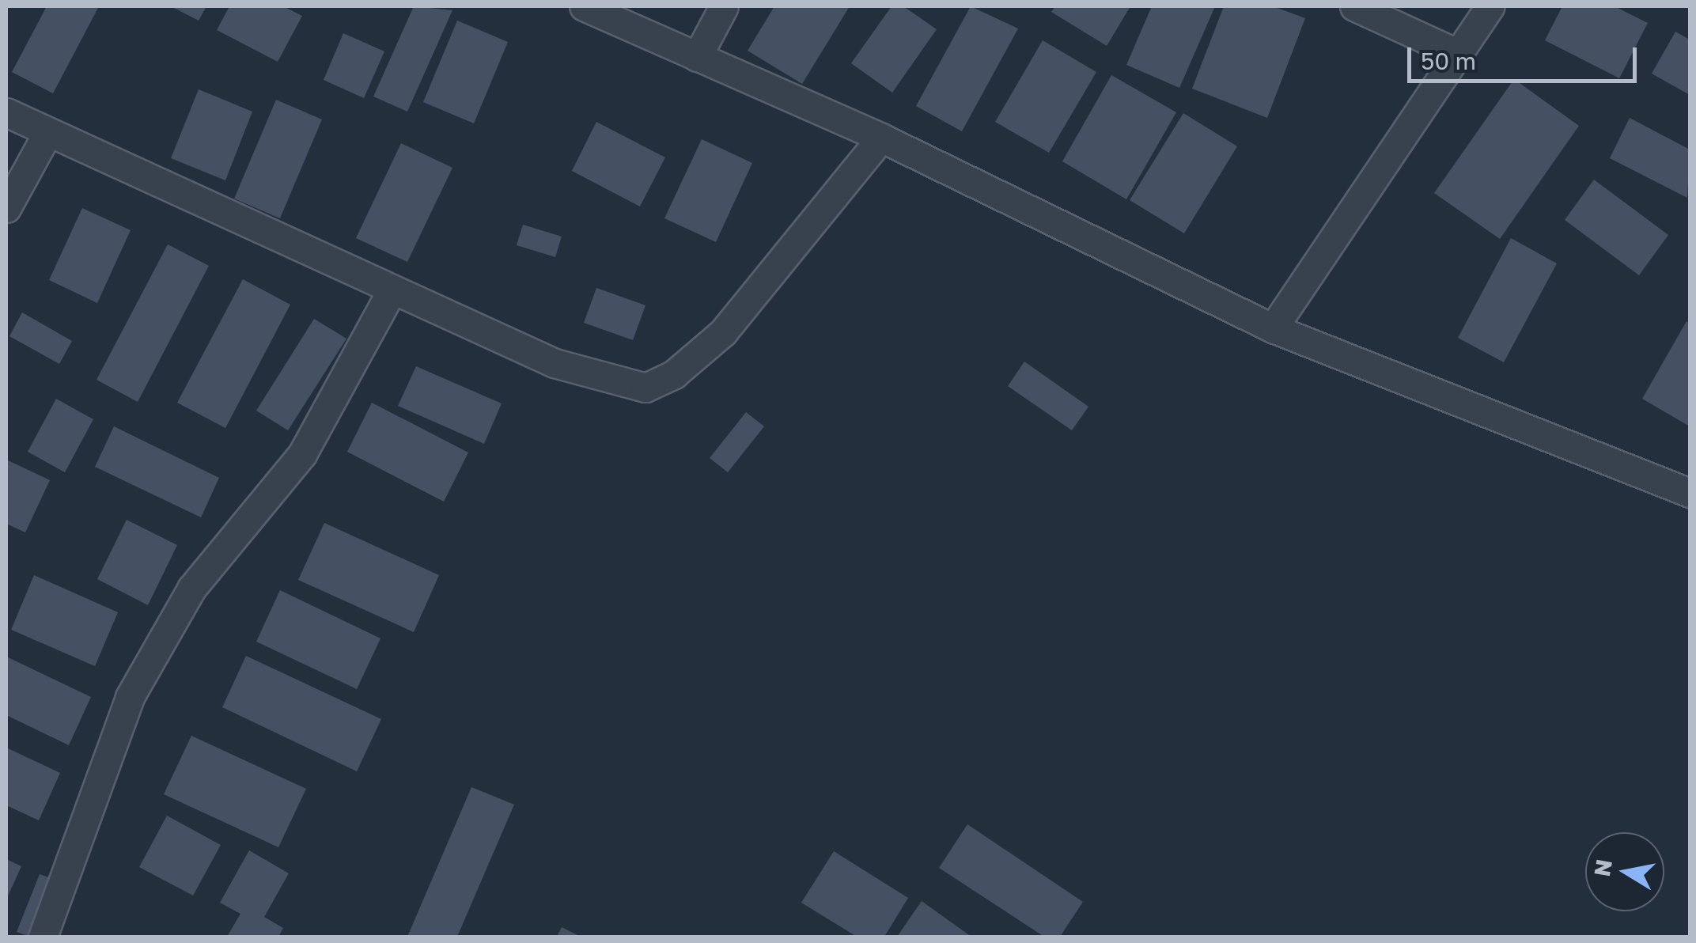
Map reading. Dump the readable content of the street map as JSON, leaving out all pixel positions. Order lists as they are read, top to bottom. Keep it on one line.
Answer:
{"scale_bar":"50 m","north":"left"}
